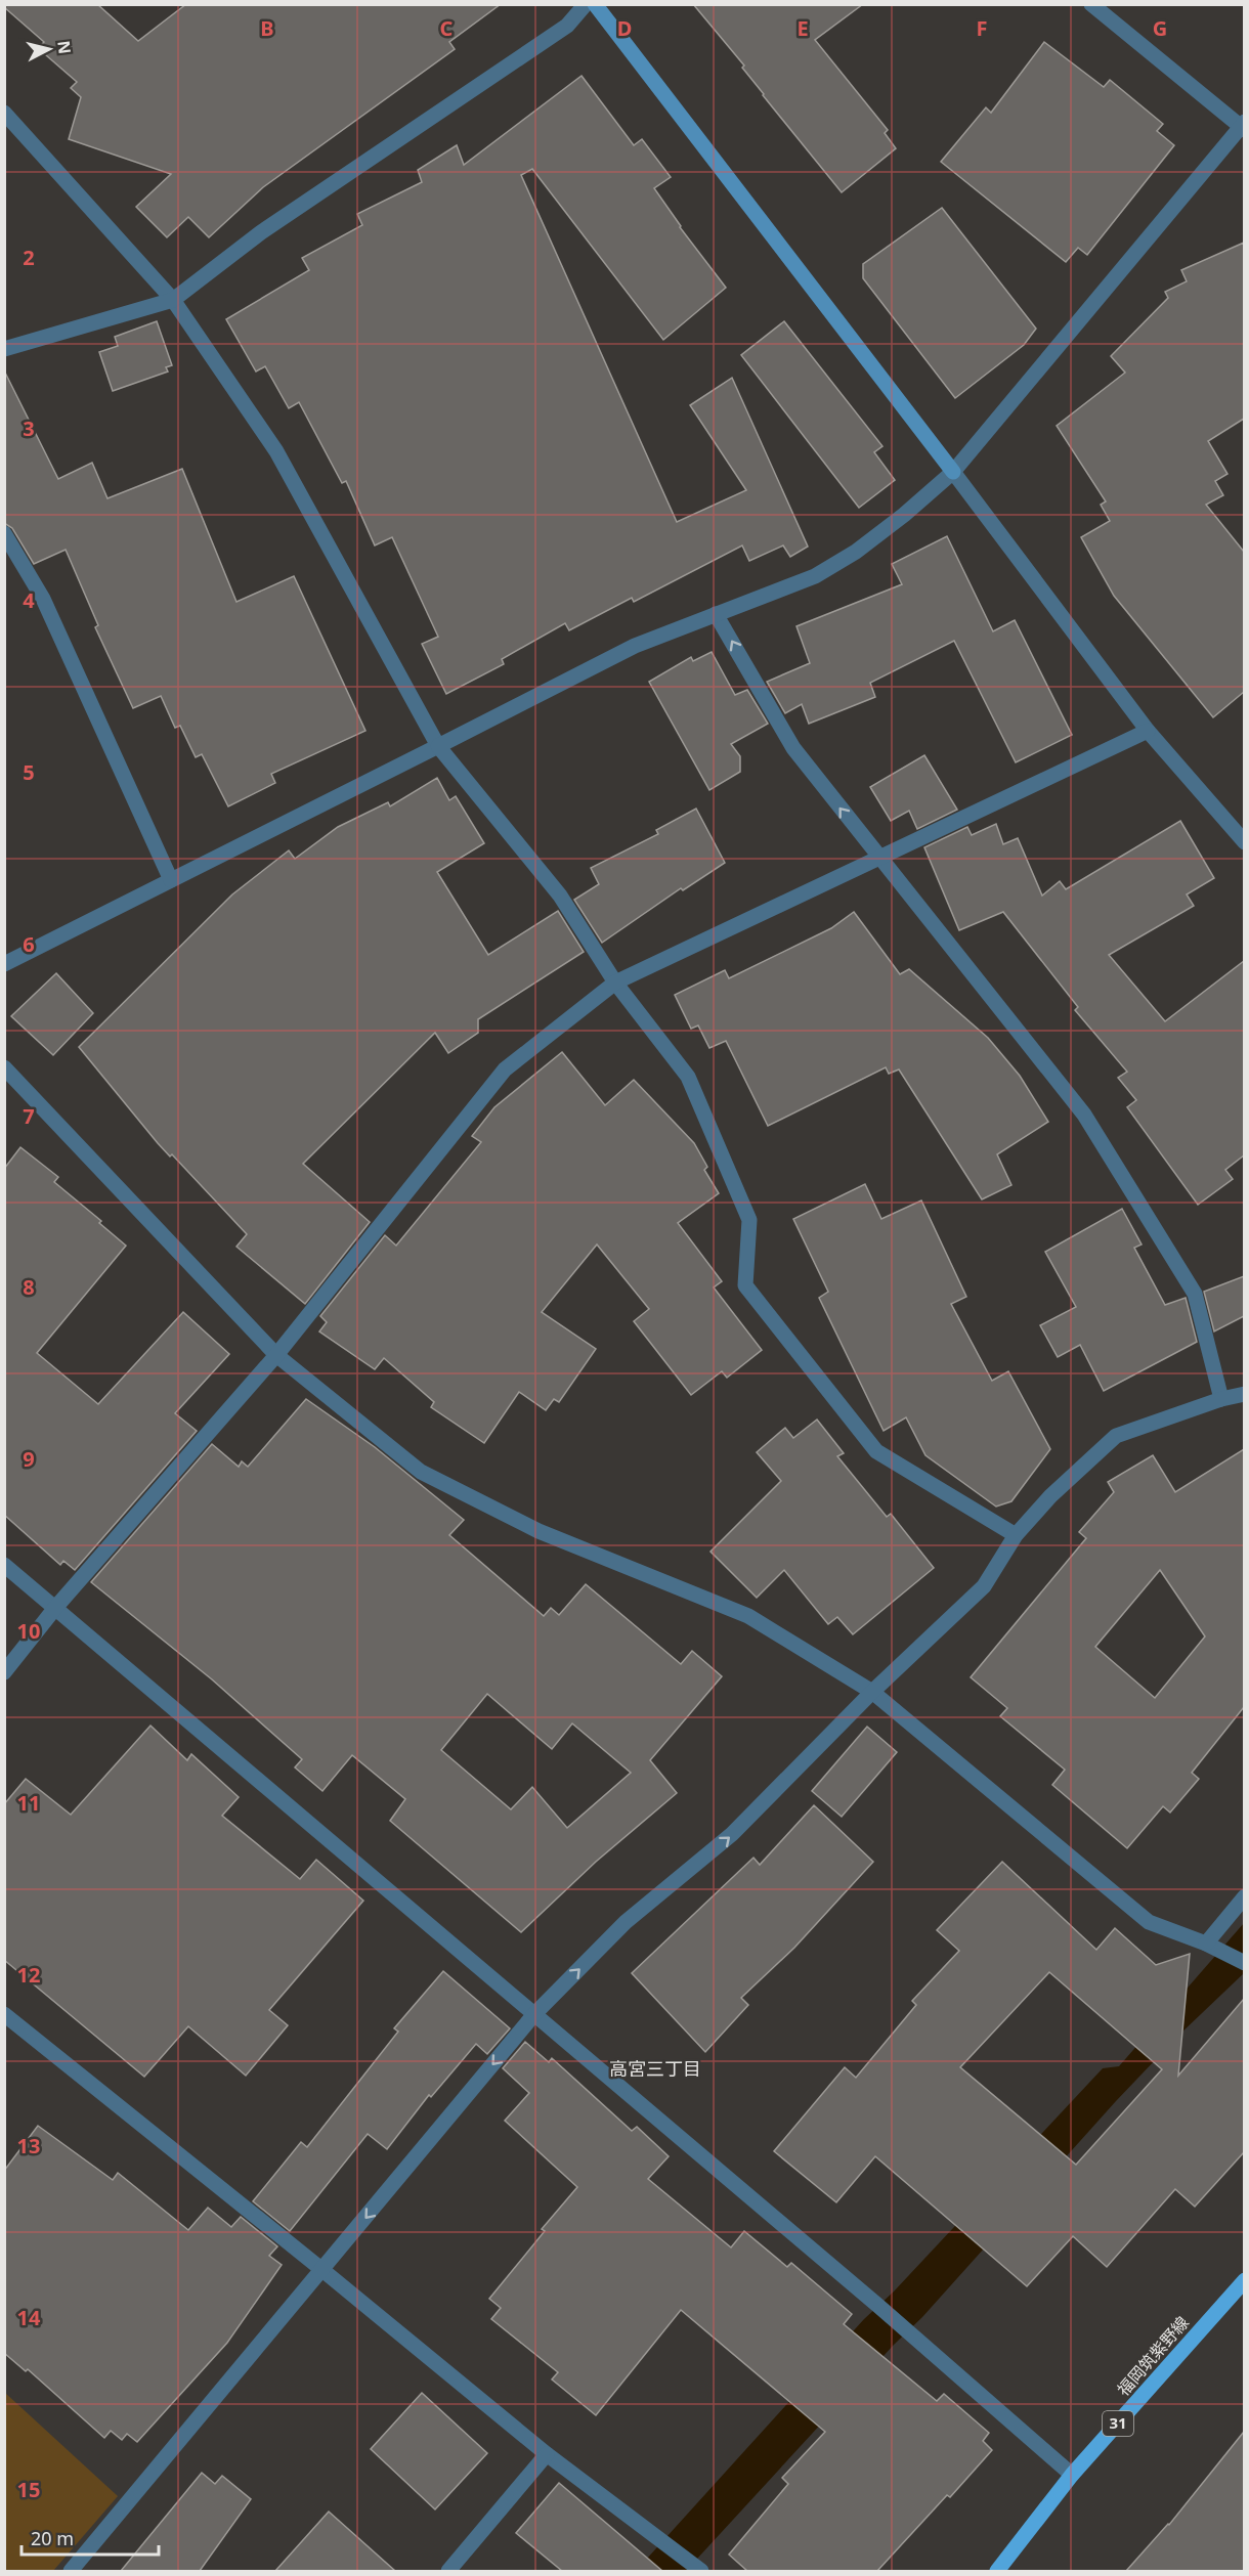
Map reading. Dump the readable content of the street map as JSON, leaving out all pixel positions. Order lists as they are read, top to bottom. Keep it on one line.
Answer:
{"streets":{"main road":["福岡筑紫野線","31"]},"districts":["高宮三丁目"],"scale_bar":"20 m","north":"right","grid":{"columns":["B","C","D","E","F","G"],"rows":["2","3","4","5","6","7","8","9","10","11","12","13","14","15"]}}
